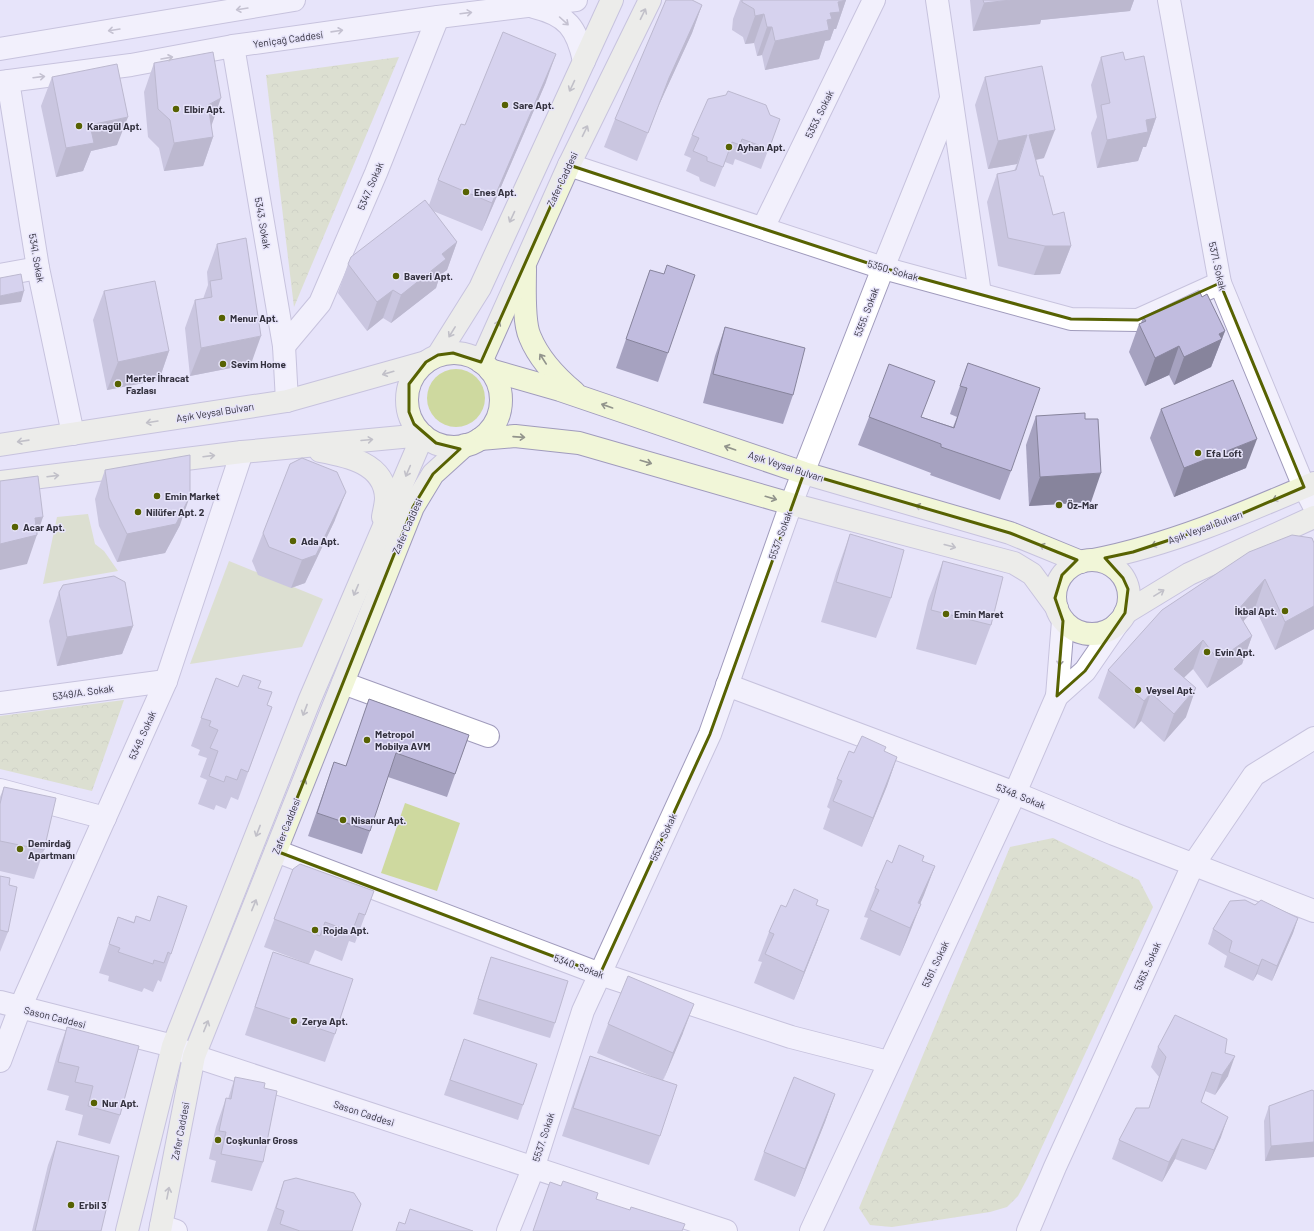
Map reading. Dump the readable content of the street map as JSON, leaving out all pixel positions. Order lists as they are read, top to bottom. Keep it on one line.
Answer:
{"streets":{"main road":["Zafer Caddesi","Aşık Veysal Bulvarı"],"street":["Yeniçağ Caddesi","5353. Sokak","5347. Sokak","5343. Sokak","5341. Sokak","5371. Sokak","5350. Sokak","5355. Sokak","5537. Sokak","5349/A. Sokak","5349. Sokak","5348. Sokak","5361. Sokak","5340. Sokak","5363. Sokak","Sason Caddesi"]},"crossings":[["Yeniçağ Caddesi","5347. Sokak"],["Yeniçağ Caddesi","5343. Sokak"],["Yeniçağ Caddesi","5341. Sokak"],["5353. Sokak","5350. Sokak"],["Zafer Caddesi","5350. Sokak"],["Zafer Caddesi","Aşık Veysal Bulvarı"],["Zafer Caddesi","5340. Sokak"],["Zafer Caddesi","Sason Caddesi"],["5347. Sokak","5343. Sokak"],["5343. Sokak","Aşık Veysal Bulvarı"],["5341. Sokak","Aşık Veysal Bulvarı"],["5371. Sokak","5350. Sokak"],["5371. Sokak","Aşık Veysal Bulvarı"],["5350. Sokak","5355. Sokak"],["5355. Sokak","Aşık Veysal Bulvarı"],["5355. Sokak","5537. Sokak"],["5537. Sokak","5348. Sokak"],["5537. Sokak","5340. Sokak"],["5537. Sokak","Sason Caddesi"],["5349/A. Sokak","5349. Sokak"],["5349. Sokak","Sason Caddesi"],["5348. Sokak","5361. Sokak"],["5348. Sokak","5363. Sokak"],["5361. Sokak","5340. Sokak"]],"places":["Sare Apt.","Elbir Apt.","Karagül Apt.","Ayhan Apt.","Enes Apt.","Baveri Apt.","Menur Apt.","Sevim Home","Merter İhracat Fazlası","Efa Loft","Emin Market","Öz-Mar","Nilüfer Apt. 2","Acar Apt.","Ada Apt.","İkbal Apt.","Emin Maret","Evin Apt.","Veysel Apt.","Metropol Mobilya AVM","Nisanur Apt.","Demirdağ Apartmanı","Rojda Apt.","Zerya Apt.","Nur Apt.","Coşkunlar Gross","Erbil 3"]}
